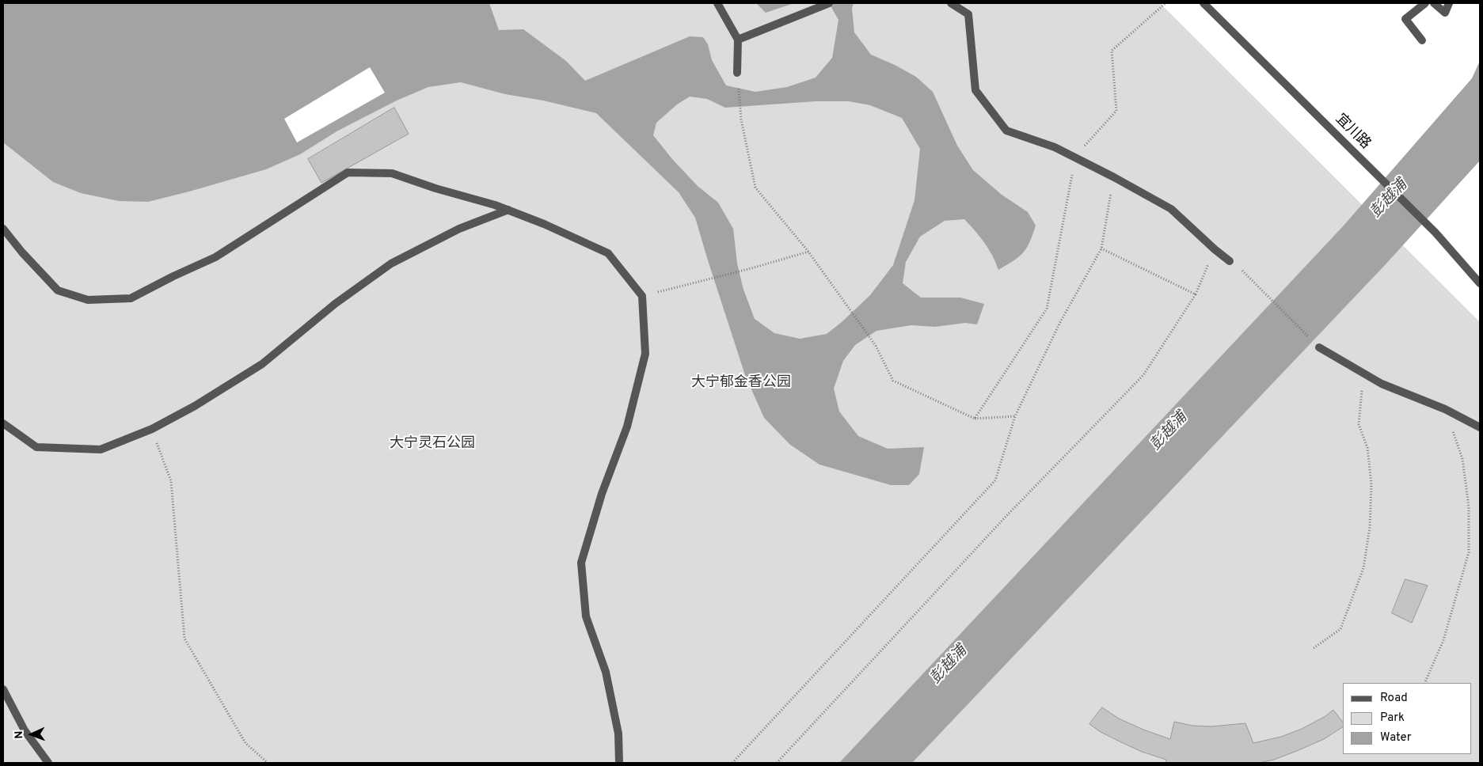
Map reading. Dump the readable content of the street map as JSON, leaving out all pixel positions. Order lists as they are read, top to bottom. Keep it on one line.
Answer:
{"streets":{"street":["宜川路"]},"water":["彭越浦"],"parks":["大宁郁金香公园","大宁灵石公园"],"legend":["Road","Park","Water"],"north":"left"}
